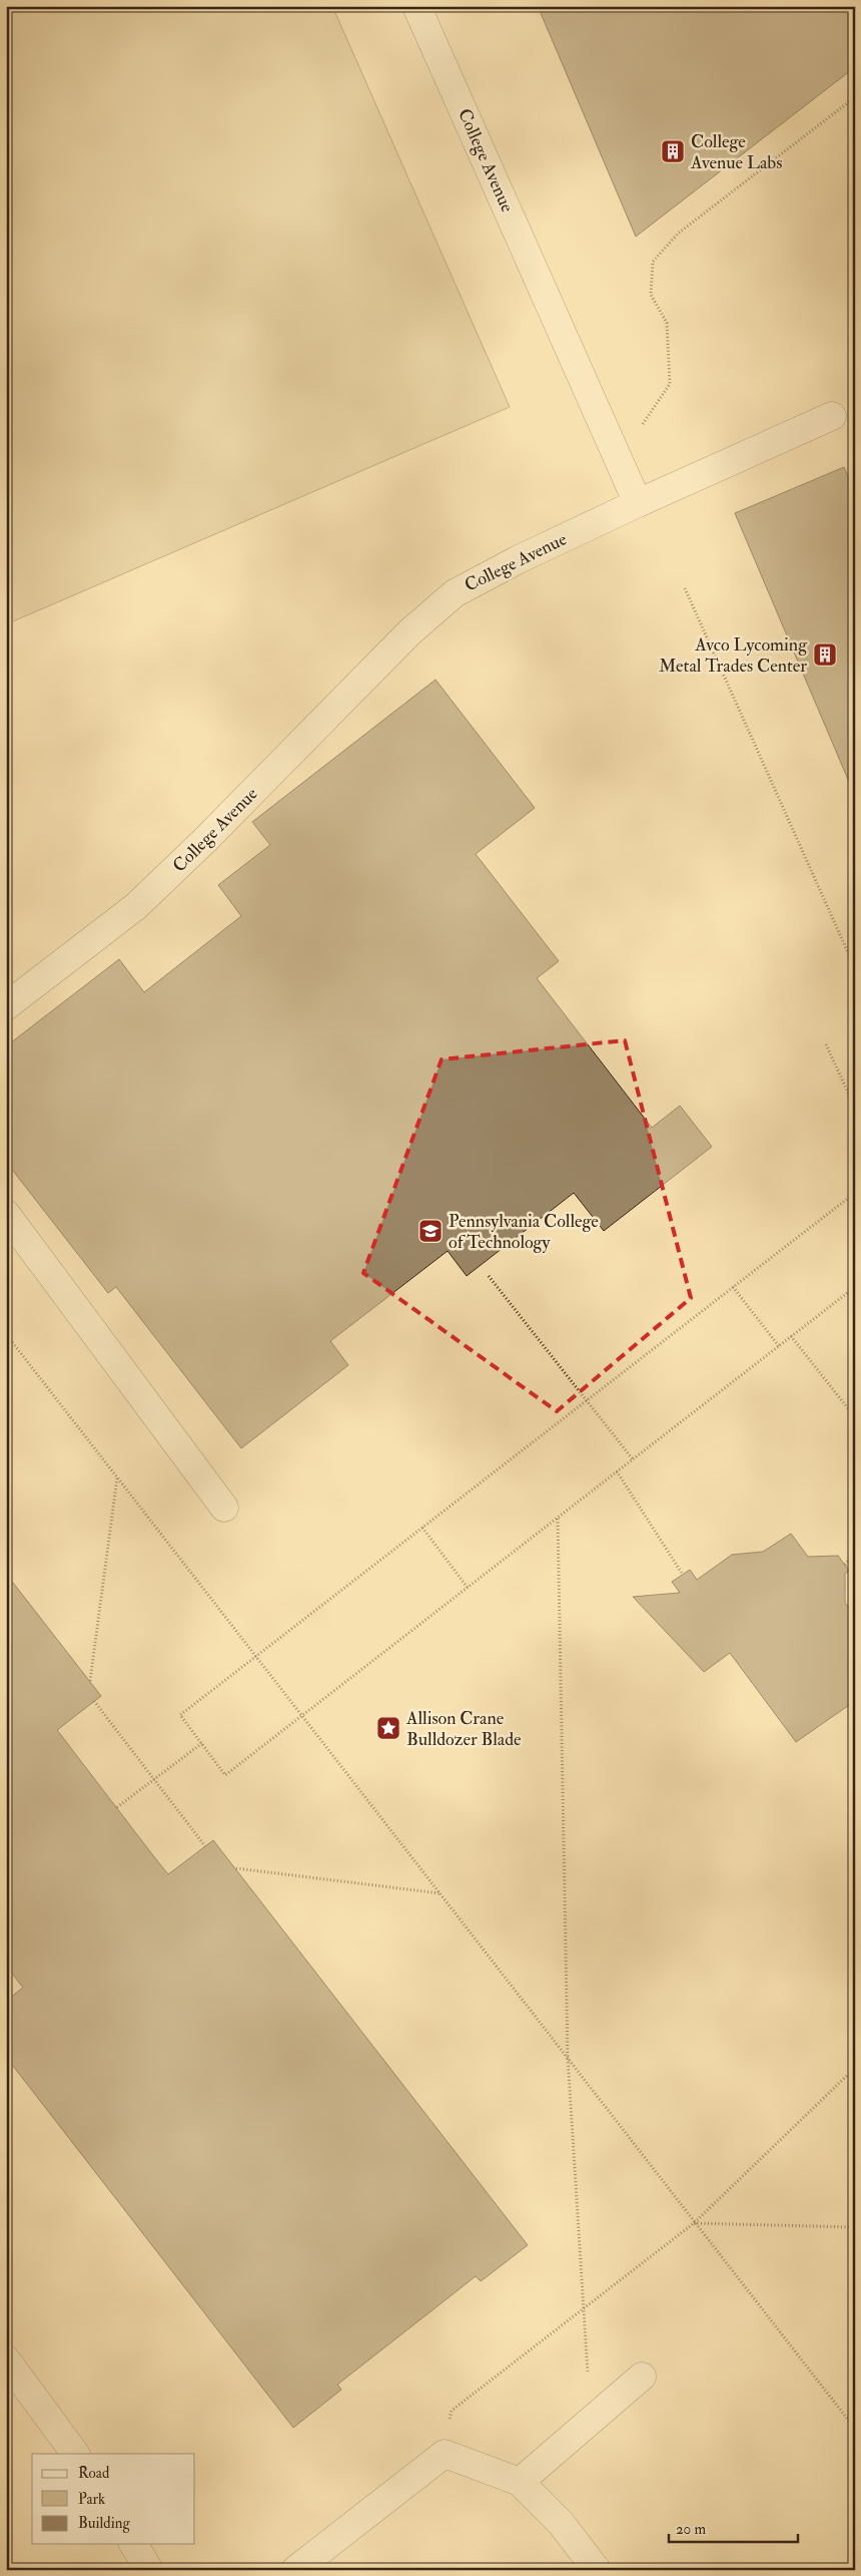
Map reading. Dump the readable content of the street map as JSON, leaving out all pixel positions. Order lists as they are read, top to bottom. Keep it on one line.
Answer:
{"streets":{"street":["College Avenue"]},"places":{"building":["College Avenue Labs","Avco Lycoming Metal Trades Center"],"school or university":["Pennsylvania College of Technology"],"place":["Allison Crane Bulldozer Blade"]},"legend":["Road","Park","Building"],"scale_bar":"20 m"}
